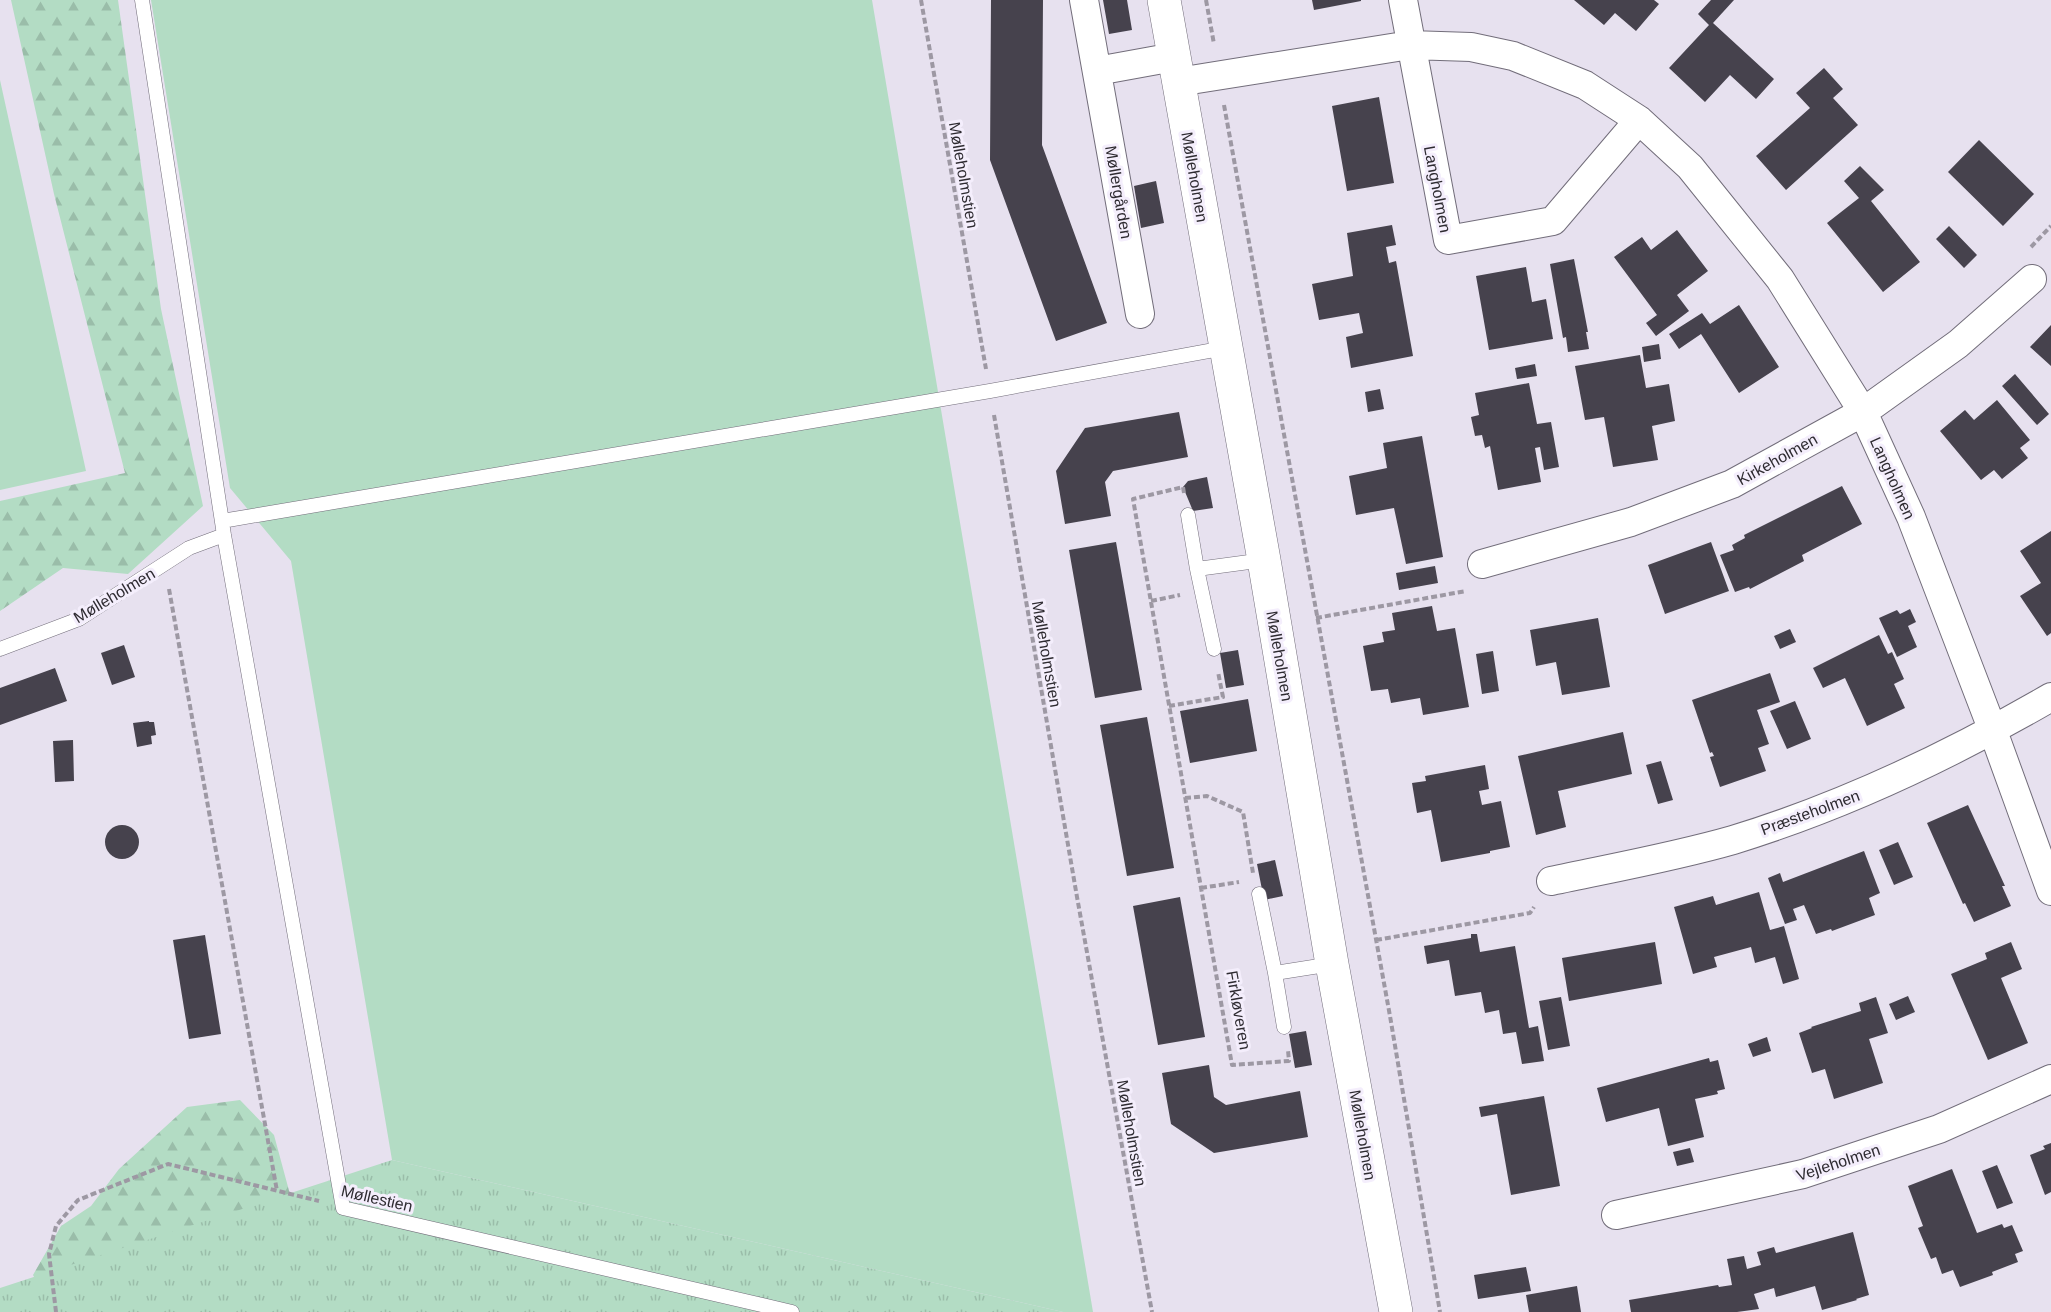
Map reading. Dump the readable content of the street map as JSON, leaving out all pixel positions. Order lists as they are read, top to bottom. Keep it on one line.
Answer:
{"streets":{"street":["Mølleholmen","Langholmen","Møllergården","Kirkeholmen","Præsteholmen","Vejleholmen"],"lane":["Møllestien"],"path":["Mølleholmstien","Firkløveren"]},"crossings":[["Mølleholmstien","Mølleholmen"],["Mølleholmen","Langholmen"],["Langholmen","Kirkeholmen"],["Langholmen","Præsteholmen"]]}
